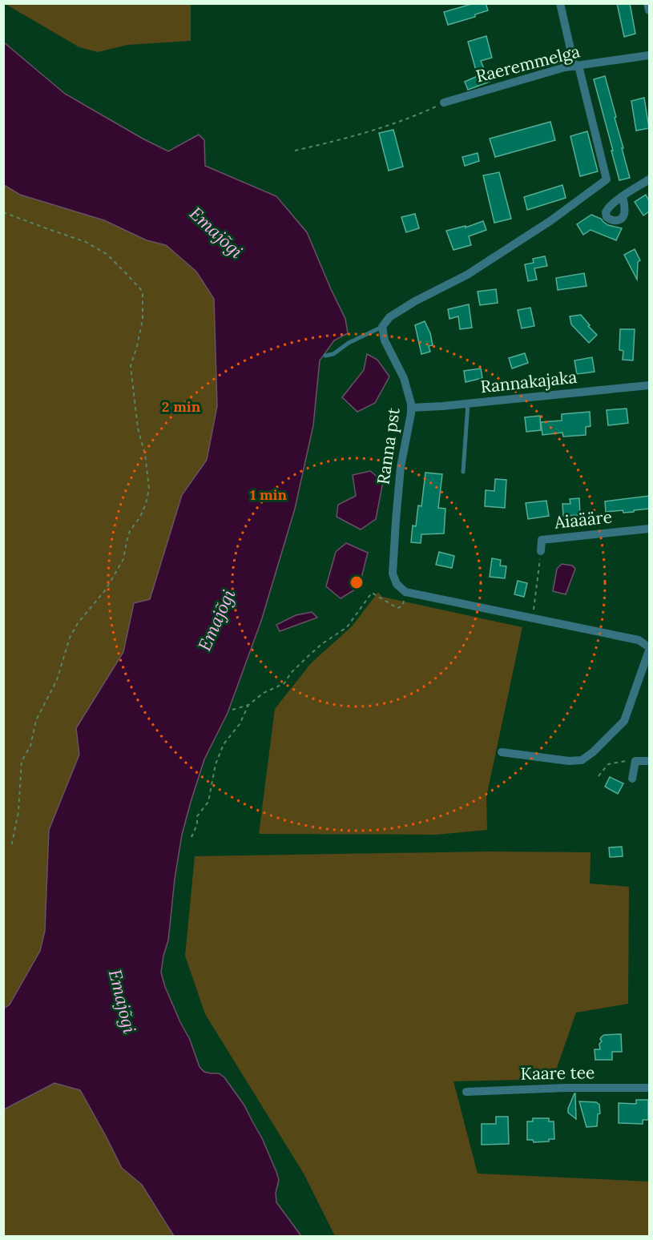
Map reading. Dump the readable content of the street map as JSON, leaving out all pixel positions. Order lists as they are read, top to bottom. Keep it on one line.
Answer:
{"streets":{"street":["Raeremmelga","Rannakajaka","Ranna pst","Aiaääre","Kaare tee"]},"crossings":[["Rannakajaka","Ranna pst"],["Ranna pst","Aiaääre"]],"water":["Emajõgi"],"rings":["2 min","1 min"]}
